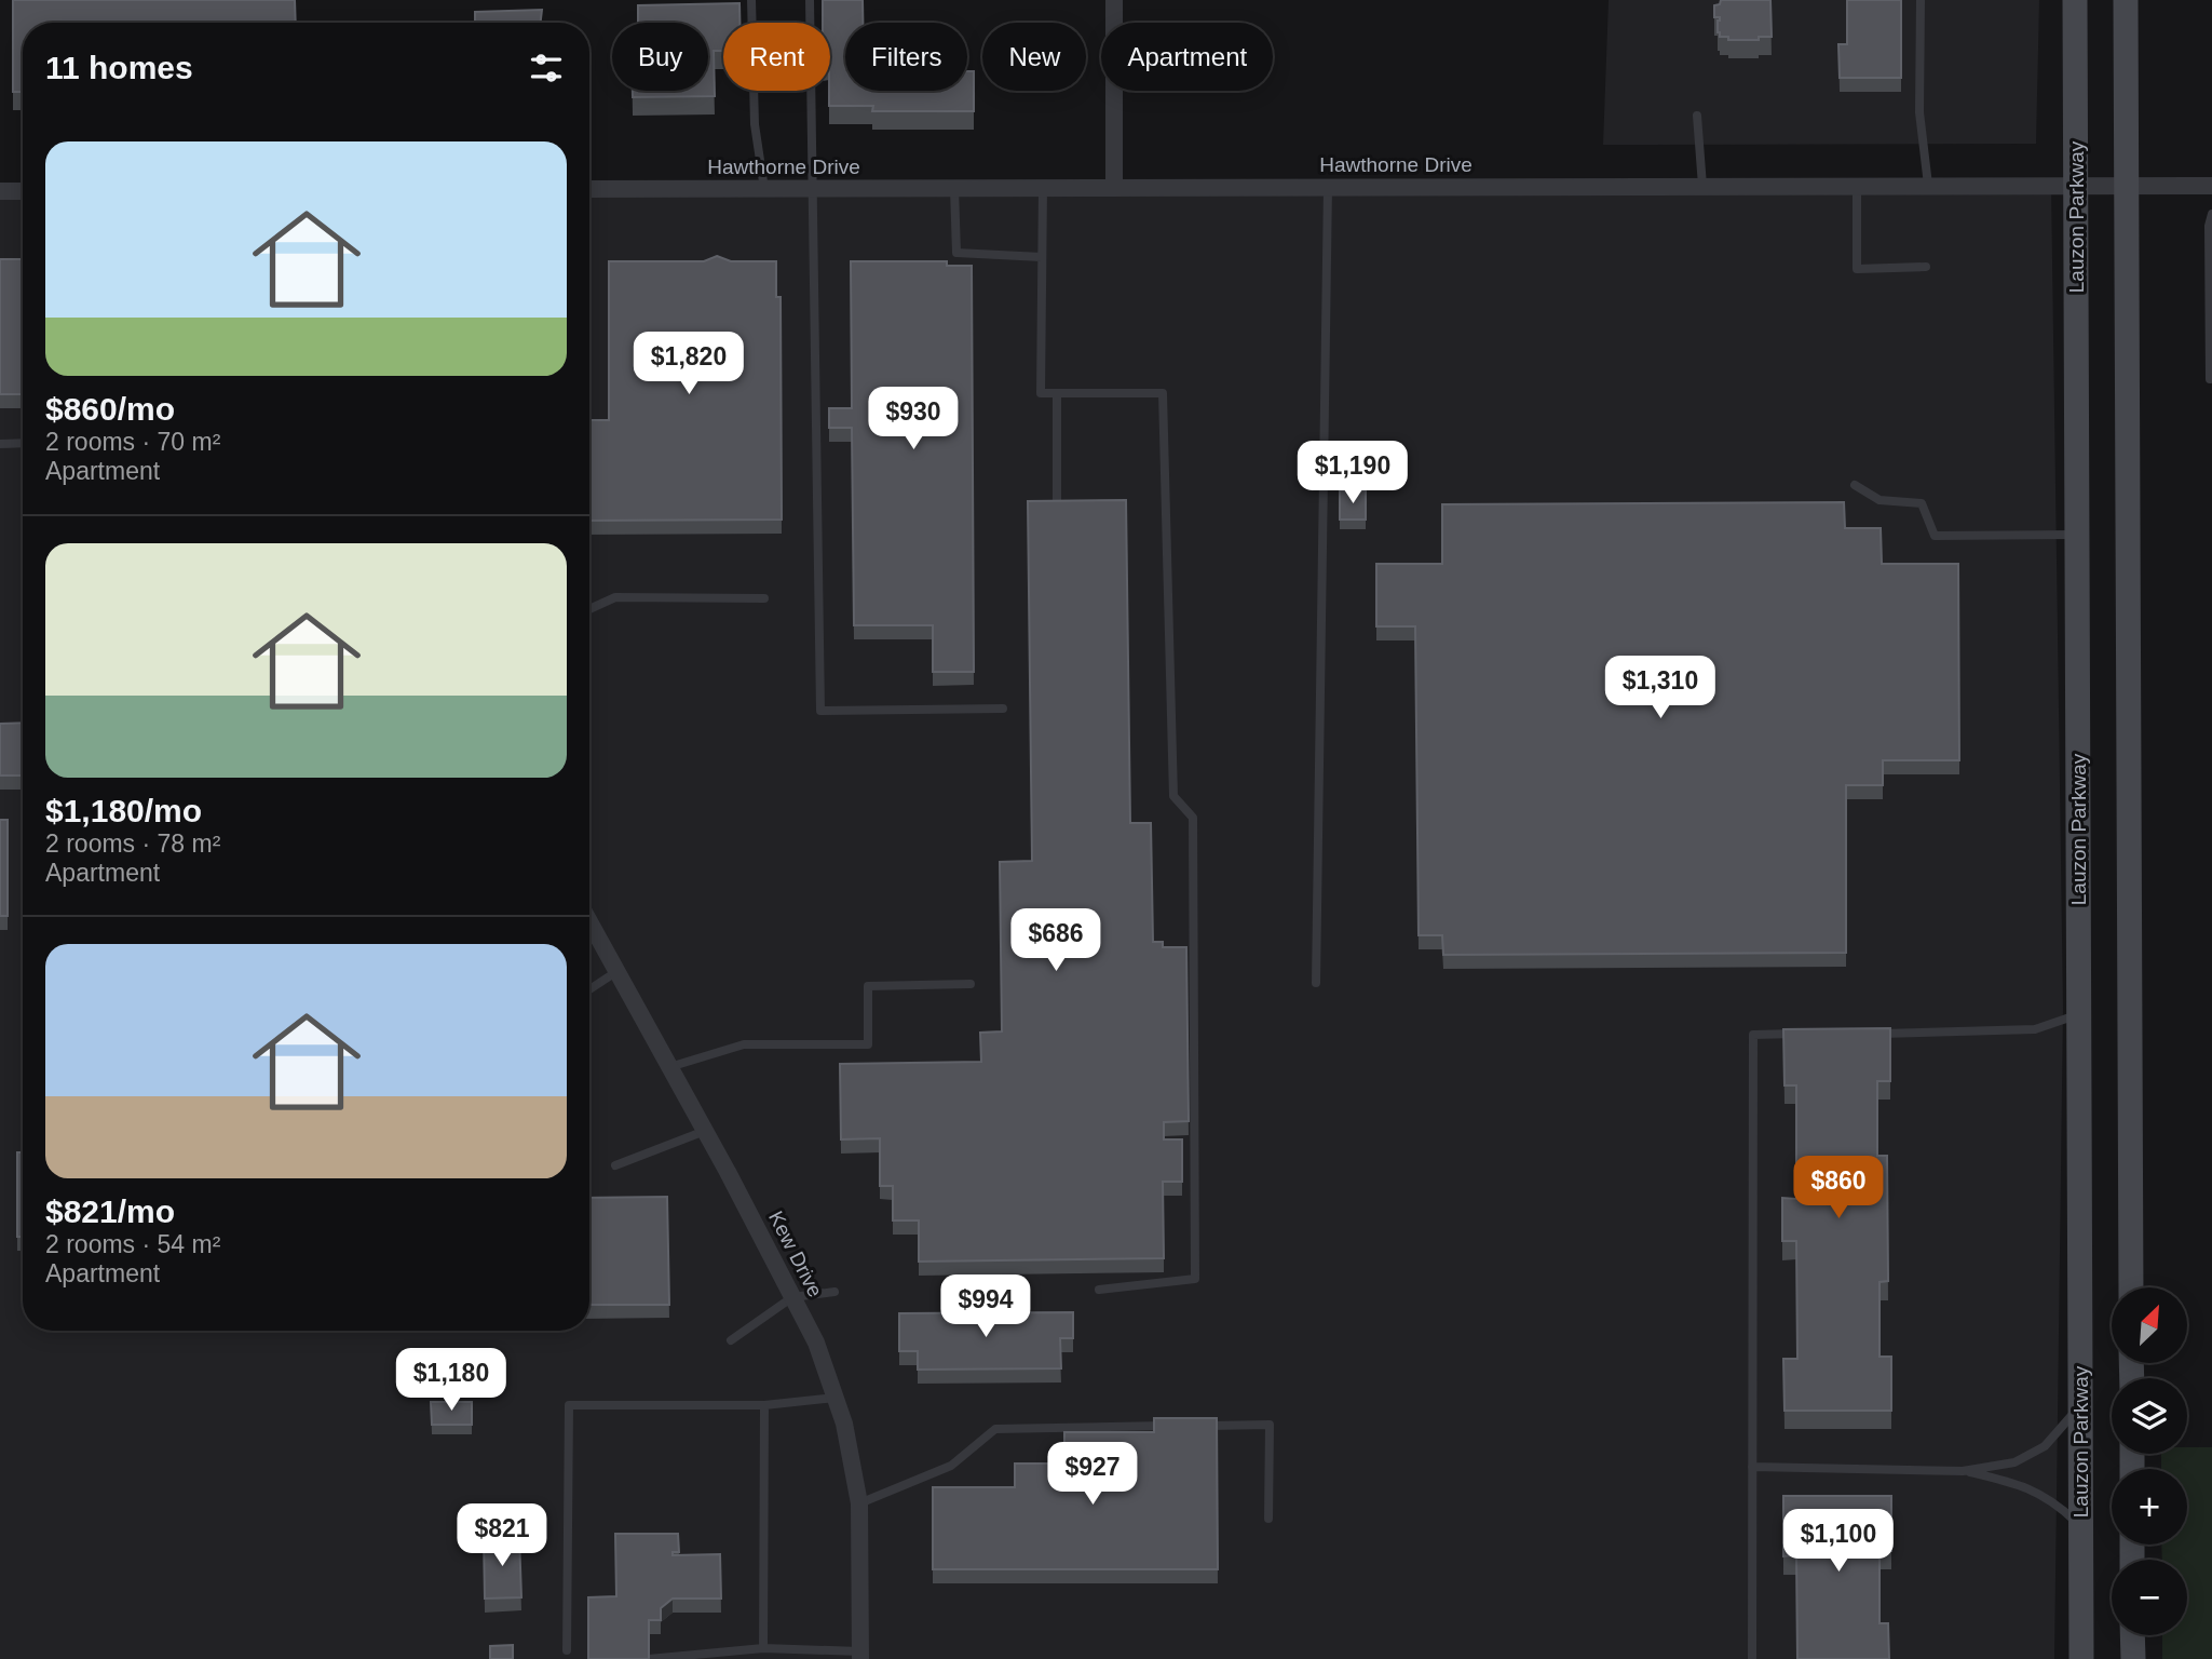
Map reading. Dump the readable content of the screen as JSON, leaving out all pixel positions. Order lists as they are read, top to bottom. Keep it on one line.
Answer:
{"streets":{"main road":["Lauzon Parkway"],"street":["Hawthorne Drive","Kew Drive"]},"crossings":[["Hawthorne Drive","Lauzon Parkway"]],"north":"top right","page":{"chip":["Buy","Rent","Filters","New","Apartment"],"heading":"11 homes","list":[{"name":"$860/mo","note":"2 rooms · 70 m² · Apartment"},{"name":"$1,180/mo","note":"2 rooms · 78 m² · Apartment"},{"name":"$821/mo","note":"2 rooms · 54 m² · Apartment"}],"price":["$1,820","$930","$1,190","$1,310","$686","$860","$994","$1,180","$927","$821","$1,100"],"map_buttons":["+","−"]}}
